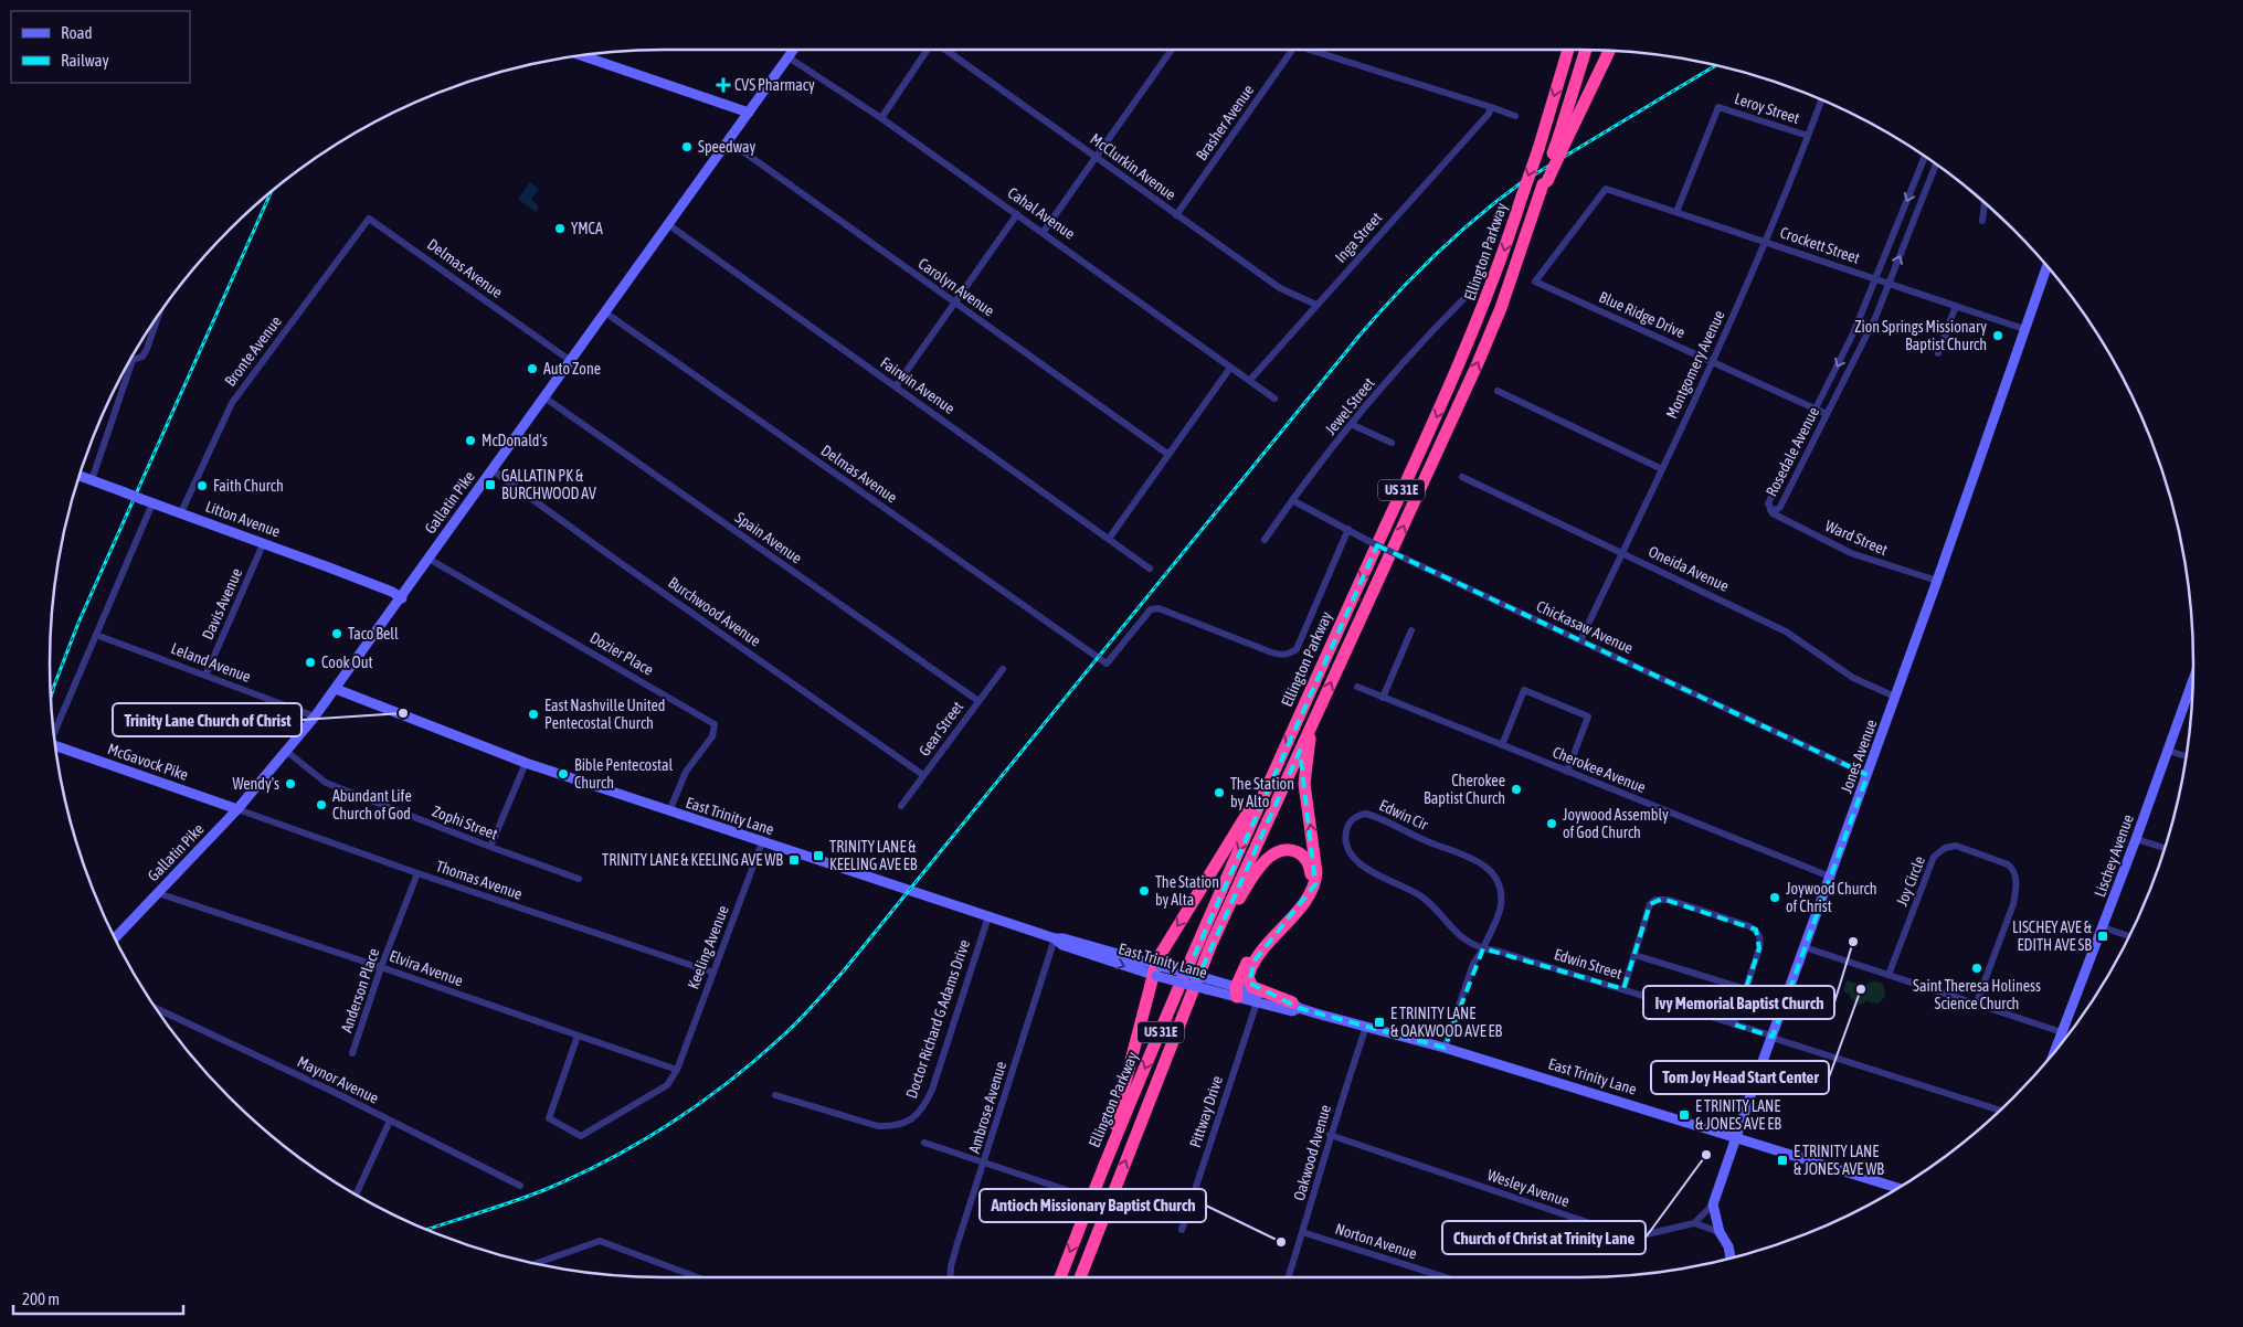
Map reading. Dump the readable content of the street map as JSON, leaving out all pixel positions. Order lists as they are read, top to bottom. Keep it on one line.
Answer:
{"streets":{"highway":["Ellington Parkway","US 31E"],"main road":["Gallatin Pike","Litton Avenue","Jones Avenue","McGavock Pike","East Trinity Lane","Lischey Avenue"],"street":["Leroy Street","Brasher Avenue","McClurkin Avenue","Cahal Avenue","Inga Street","Crockett Street","Delmas Avenue","Carolyn Avenue","Blue Ridge Drive","Bronte Avenue","Montgomery Avenue","Fairwin Avenue","Jewel Street","Rosedale Avenue","Spain Avenue","Ward Street","Oneida Avenue","Davis Avenue","Burchwood Avenue","Chickasaw Avenue","Dozier Place","Leland Avenue","Gear Street","Cherokee Avenue","Edwin Cir","Zophi Street","Thomas Avenue","Joy Circle","Keeling Avenue","Edwin Street","Elvira Avenue","Anderson Place","Doctor Richard G Adams Drive","Maynor Avenue","Ambrose Avenue","Pittway Drive","Oakwood Avenue","Wesley Avenue","Norton Avenue"]},"crossings":[["Leroy Street","Crockett Street"],["Leroy Street","Montgomery Avenue"],["Brasher Avenue","McClurkin Avenue"],["McClurkin Avenue","Inga Street"],["Cahal Avenue","Inga Street"],["Cahal Avenue","Gallatin Pike"],["Crockett Street","Blue Ridge Drive"],["Crockett Street","Montgomery Avenue"],["Crockett Street","Rosedale Avenue"],["Crockett Street","Jones Avenue"],["Delmas Avenue","Bronte Avenue"],["Delmas Avenue","Gallatin Pike"],["Delmas Avenue","Chickasaw Avenue"],["Carolyn Avenue","Gallatin Pike"],["Blue Ridge Drive","Montgomery Avenue"],["Blue Ridge Drive","Rosedale Avenue"],["Bronte Avenue","Litton Avenue"],["Montgomery Avenue","Oneida Avenue"],["Montgomery Avenue","Chickasaw Avenue"],["Fairwin Avenue","Gallatin Pike"],["Jewel Street","Chickasaw Avenue"],["Rosedale Avenue","Ward Street"],["Gallatin Pike","Litton Avenue"],["Gallatin Pike","Spain Avenue"],["Gallatin Pike","Burchwood Avenue"],["Gallatin Pike","Dozier Place"],["Gallatin Pike","Leland Avenue"],["Gallatin Pike","McGavock Pike"],["Gallatin Pike","East Trinity Lane"],["Gallatin Pike","Zophi Street"],["Gallatin Pike","Thomas Avenue"],["Gallatin Pike","Elvira Avenue"],["Litton Avenue","Davis Avenue"],["Spain Avenue","Gear Street"],["Ward Street","Jones Avenue"],["Oneida Avenue","Jones Avenue"],["Davis Avenue","Leland Avenue"],["Burchwood Avenue","Gear Street"],["Chickasaw Avenue","Jones Avenue"],["Dozier Place","East Trinity Lane"],["Jones Avenue","Cherokee Avenue"],["Jones Avenue","East Trinity Lane"],["Jones Avenue","Edwin Street"],["McGavock Pike","Thomas Avenue"],["Edwin Cir","Edwin Street"],["East Trinity Lane","Keeling Avenue"],["East Trinity Lane","Doctor Richard G Adams Drive"],["East Trinity Lane","Ambrose Avenue"],["East Trinity Lane","Pittway Drive"],["East Trinity Lane","Oakwood Avenue"],["Thomas Avenue","Keeling Avenue"],["Thomas Avenue","Anderson Place"],["Keeling Avenue","Elvira Avenue"],["Elvira Avenue","Anderson Place"],["Oakwood Avenue","Wesley Avenue"],["Oakwood Avenue","Norton Avenue"]],"places":{"health":["CVS Pharmacy"],"other":["Speedway","YMCA","Zion Springs Missionary Baptist Church","Auto Zone","McDonald's","Faith Church","Taco Bell","Cook Out","Trinity Lane Church of Christ","East Nashville United Pentecostal Church","Bible Pentecostal Church","Wendy's","Cherokee Baptist Church","The Station by Alto","Abundant Life Church of God","Joywood Assembly of God Church","The Station by Alta","Joywood Church of Christ","Ivy Memorial Baptist Church","Saint Theresa Holiness Science Church","Tom Joy Head Start Center","Church of Christ at Trinity Lane","Antioch Missionary Baptist Church"],"transit":["GALLATIN PK & BURCHWOOD AV","TRINITY LANE & KEELING AVE EB","TRINITY LANE & KEELING AVE WB","LISCHEY AVE & EDITH AVE SB","E TRINITY LANE & OAKWOOD AVE EB","E TRINITY LANE & JONES AVE EB","E TRINITY LANE & JONES AVE WB"]},"legend":["Road","Railway"],"scale_bar":"200 m"}
